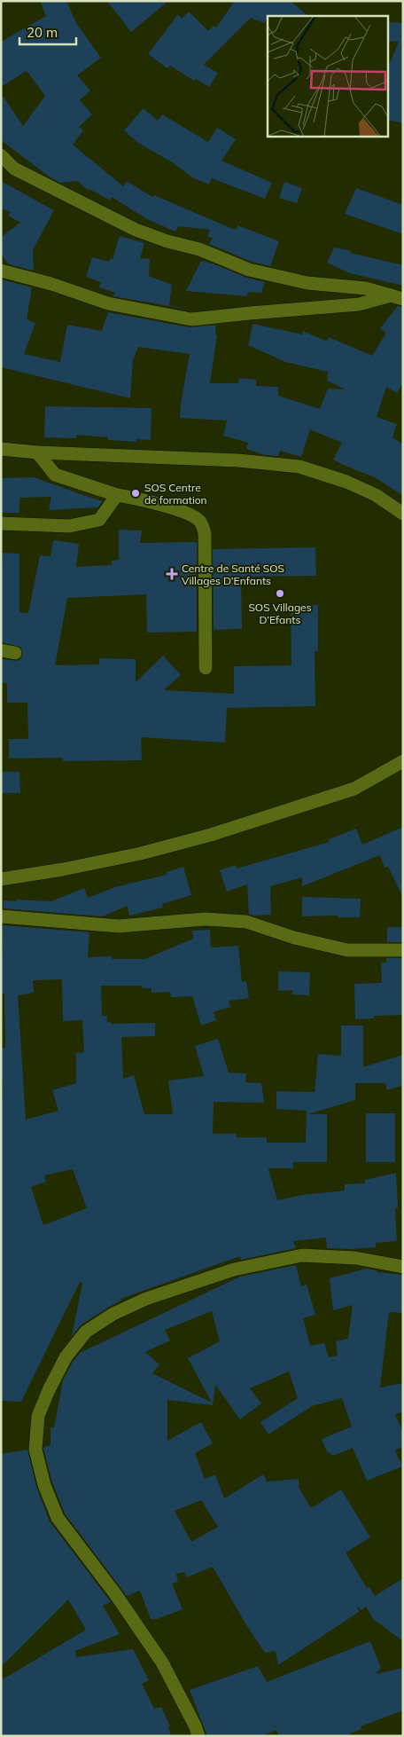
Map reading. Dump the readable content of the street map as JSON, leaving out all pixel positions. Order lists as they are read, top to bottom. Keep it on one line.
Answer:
{"places":{"other":["SOS Centre de formation","SOS Villages D’Efants"],"health":["Centre de Santé SOS Villages D’Enfants"]},"scale_bar":"20 m"}
